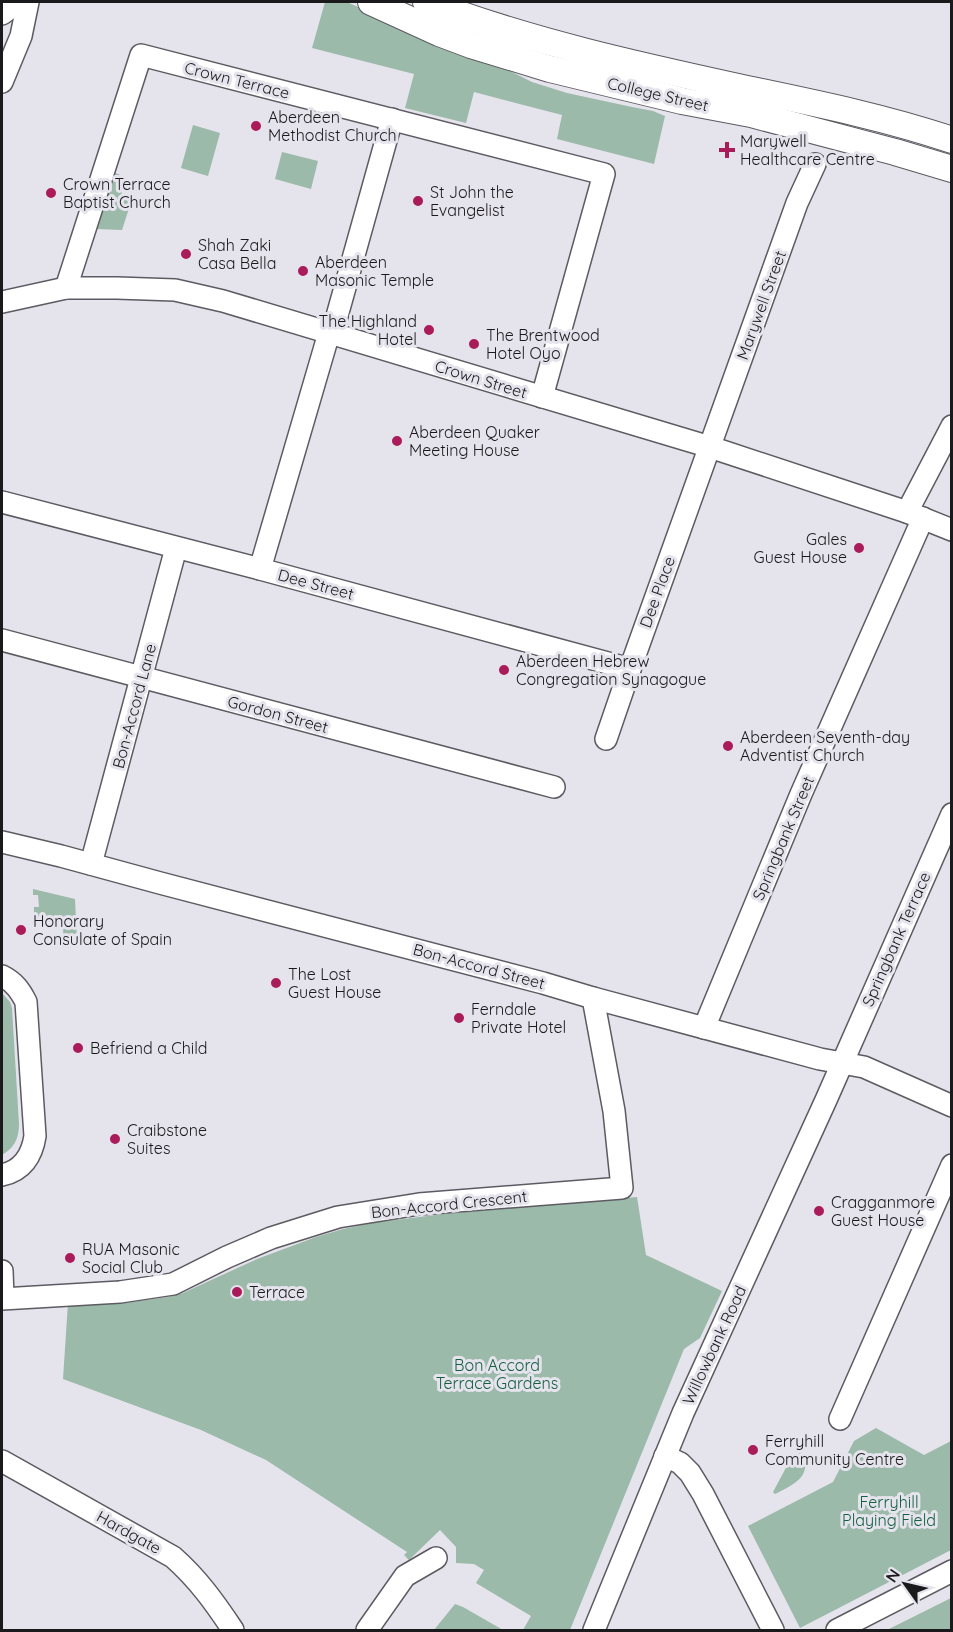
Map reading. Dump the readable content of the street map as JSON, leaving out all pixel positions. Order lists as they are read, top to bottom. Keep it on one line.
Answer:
{"streets":{"main road":["College Street"],"street":["Crown Terrace","Marywell Street","Crown Street","Dee Street","Dee Place","Bon-Accord Lane","Gordon Street","Springbank Street","Springbank Terrace","Bon-Accord Street","Bon-Accord Crescent","Willowbank Road","Hardgate"]},"crossings":[["Crown Terrace","Crown Street"],["Marywell Street","Crown Street"],["Marywell Street","Dee Place"],["Crown Street","Dee Place"],["Crown Street","Springbank Street"],["Dee Street","Dee Place"],["Dee Street","Bon-Accord Lane"],["Bon-Accord Lane","Gordon Street"],["Bon-Accord Lane","Bon-Accord Street"],["Springbank Street","Bon-Accord Street"],["Springbank Terrace","Bon-Accord Street"],["Springbank Terrace","Willowbank Road"],["Bon-Accord Street","Bon-Accord Crescent"],["Bon-Accord Street","Willowbank Road"]],"parks":["Bon Accord Terrace Gardens","Ferryhill Playing Field"],"places":{"other":["Aberdeen Methodist Church","Crown Terrace Baptist Church","St John the Evangelist","Shah Zaki Casa Bella","Aberdeen Masonic Temple","The Highland Hotel","The Brentwood Hotel Oyo","Aberdeen Quaker Meeting House","Gales Guest House","Aberdeen Hebrew Congregation Synagogue","Aberdeen Seventh-day Adventist Church","Honorary Consulate of Spain","The Lost Guest House","Ferndale Private Hotel","Befriend a Child","Craibstone Suites","Cragganmore Guest House","RUA Masonic Social Club","Terrace","Ferryhill Community Centre"],"health":["Marywell Healthcare Centre"]},"north":"top left"}
